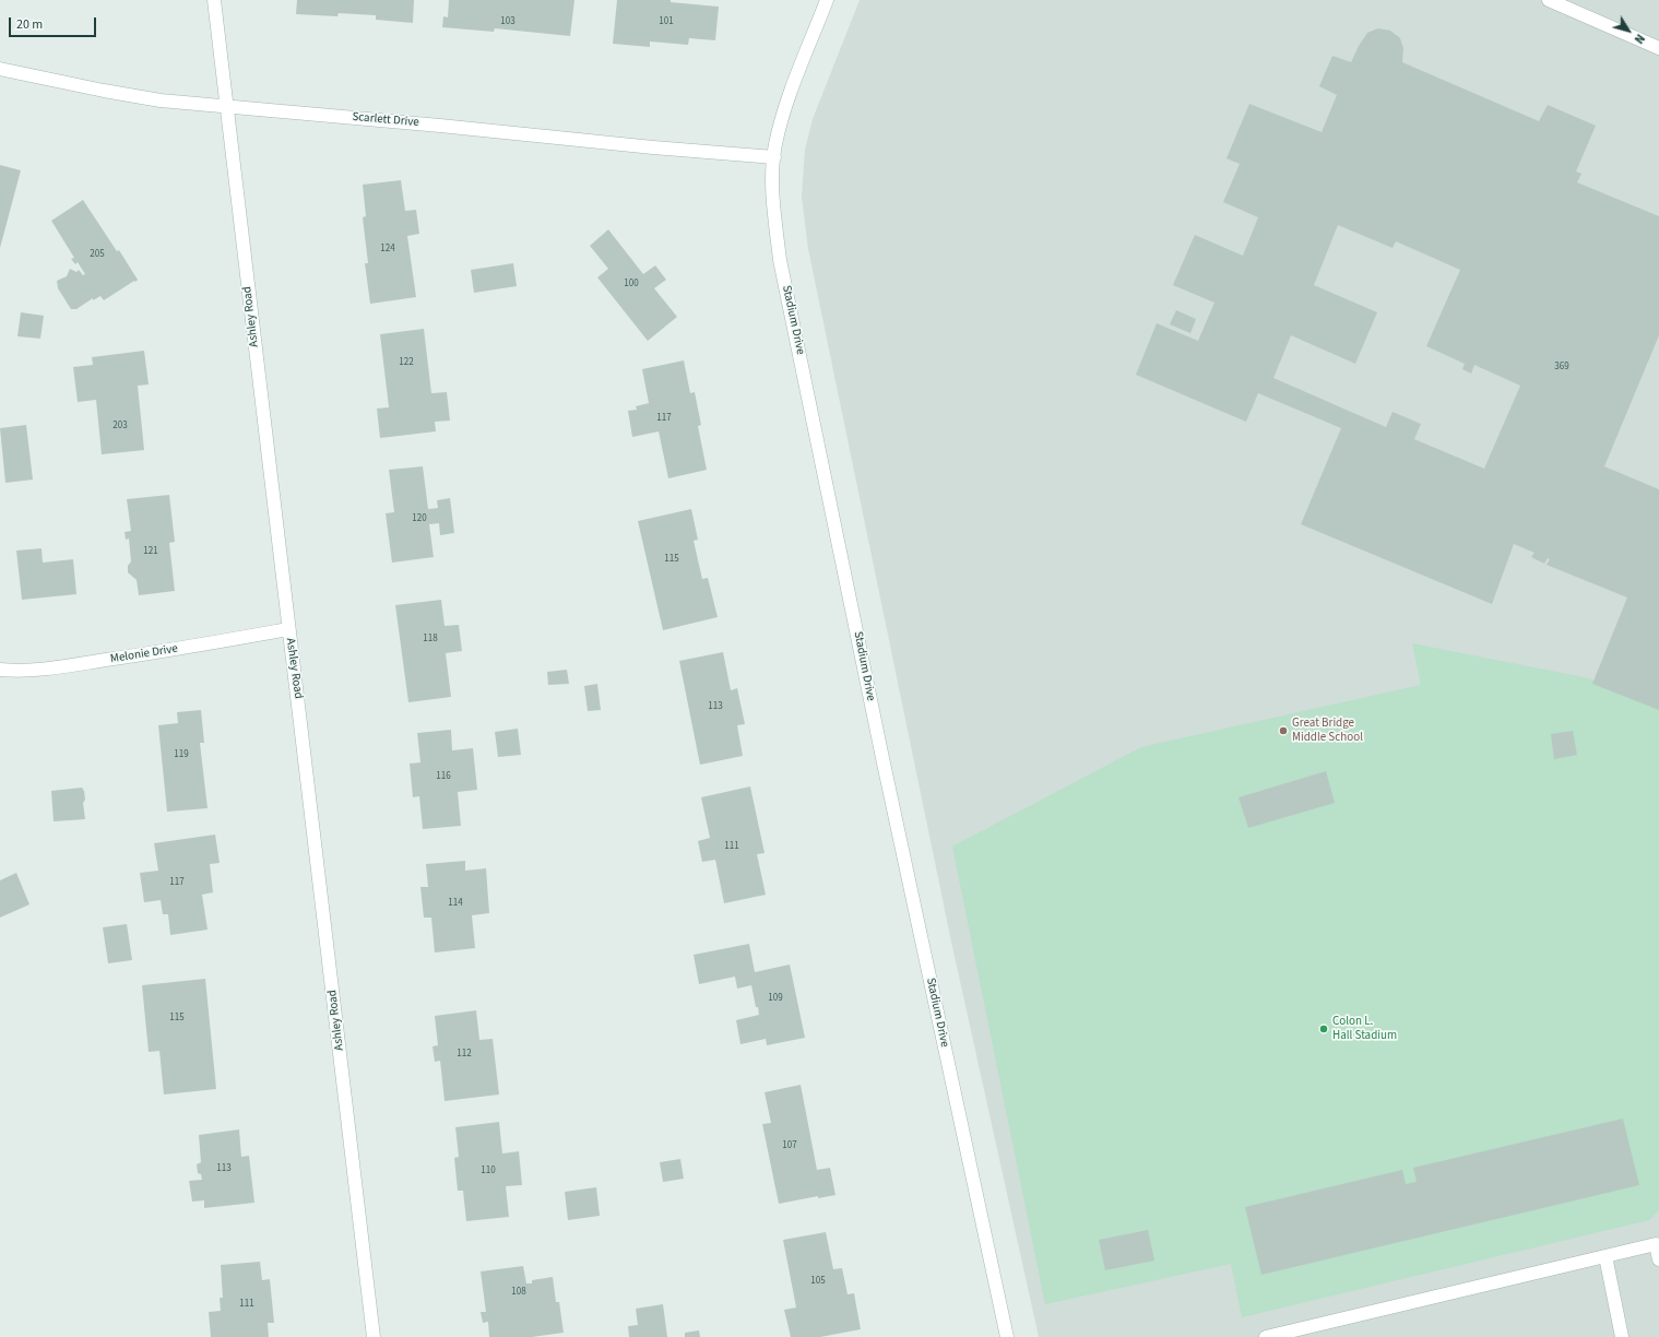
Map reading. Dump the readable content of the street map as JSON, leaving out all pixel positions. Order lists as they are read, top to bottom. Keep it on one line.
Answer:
{"streets":{"street":["Scarlett Drive","Ashley Road","Stadium Drive","Melonie Drive"]},"crossings":[["Scarlett Drive","Ashley Road"],["Scarlett Drive","Stadium Drive"],["Ashley Road","Melonie Drive"]],"places":["Great Bridge Middle School","Colon L. Hall Stadium"],"house_numbers":["103","101","124","205","100","122","369","117","203","120","121","115","118","113","119","116","111","117","114","109","115","112","107","113","110","105","108","111"],"scale_bar":"20 m","north":"bottom right"}
